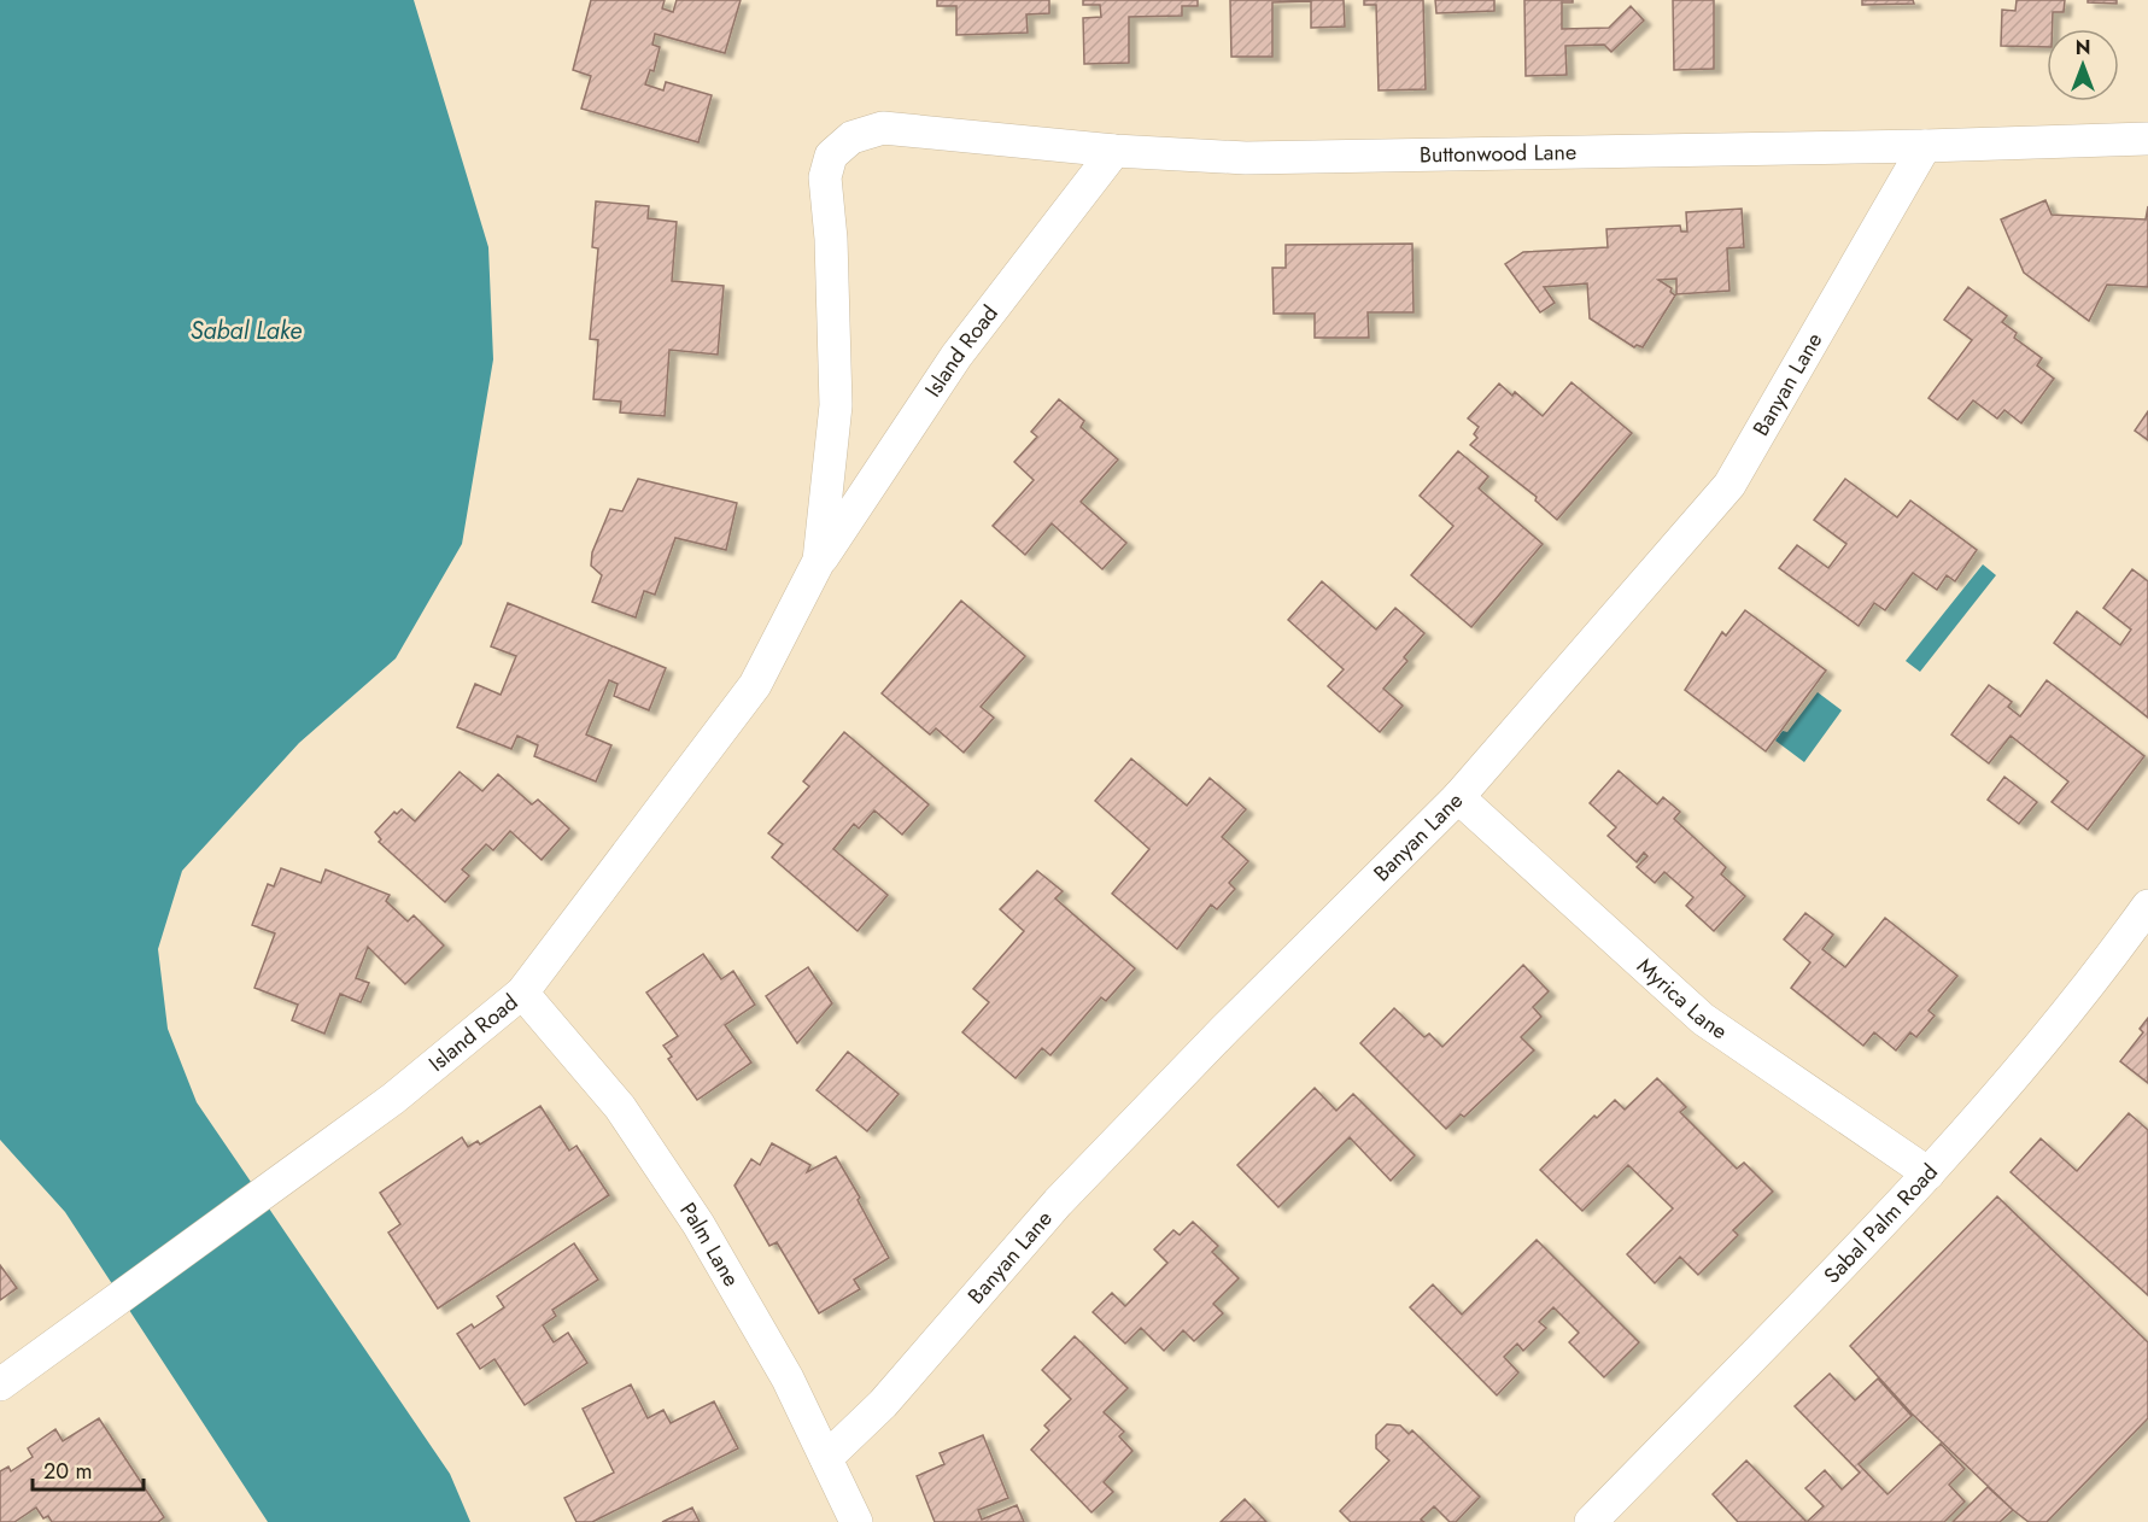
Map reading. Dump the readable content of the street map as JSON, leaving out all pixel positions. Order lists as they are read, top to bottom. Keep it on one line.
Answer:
{"streets":{"street":["Buttonwood Lane","Island Road","Banyan Lane","Myrica Lane","Sabal Palm Road","Palm Lane"]},"crossings":[["Buttonwood Lane","Island Road"],["Buttonwood Lane","Banyan Lane"],["Island Road","Palm Lane"],["Banyan Lane","Myrica Lane"],["Banyan Lane","Palm Lane"],["Myrica Lane","Sabal Palm Road"]],"water":["Sabal Lake"],"scale_bar":"20 m","north":"top"}
